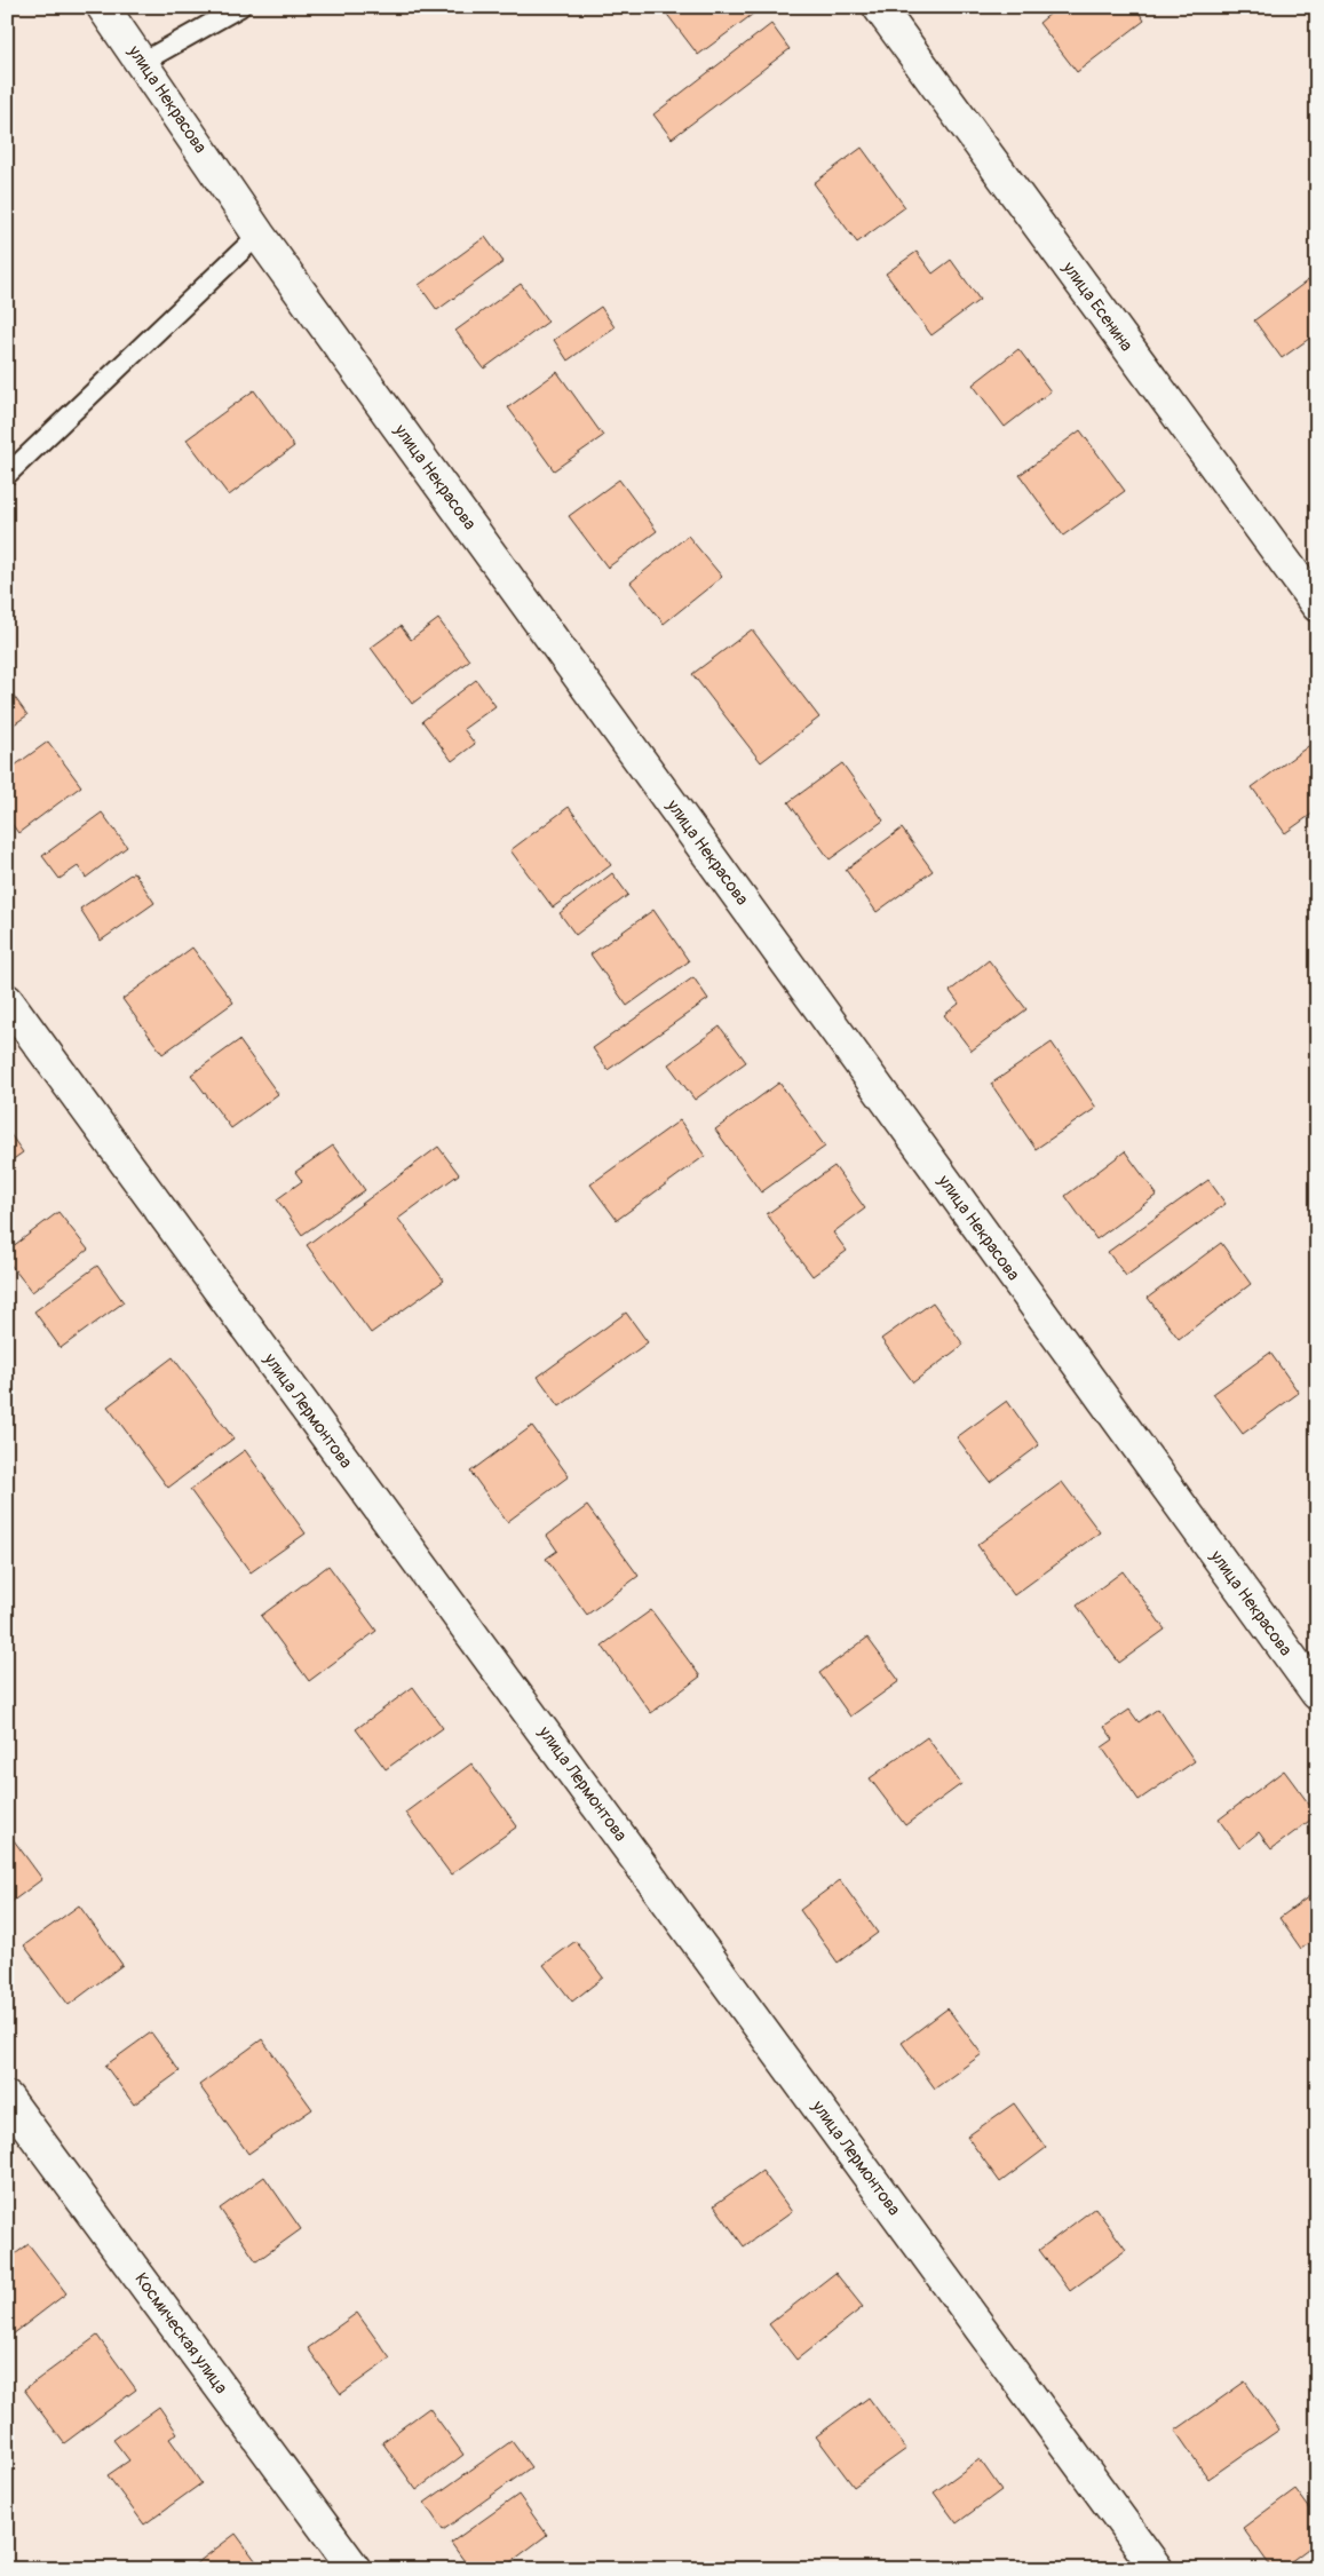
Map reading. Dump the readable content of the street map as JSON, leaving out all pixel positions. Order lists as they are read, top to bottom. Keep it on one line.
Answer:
{"streets":{"street":["улица Некрасова","улица Есенина","улица Лермонтова","Космическая улица"]}}
